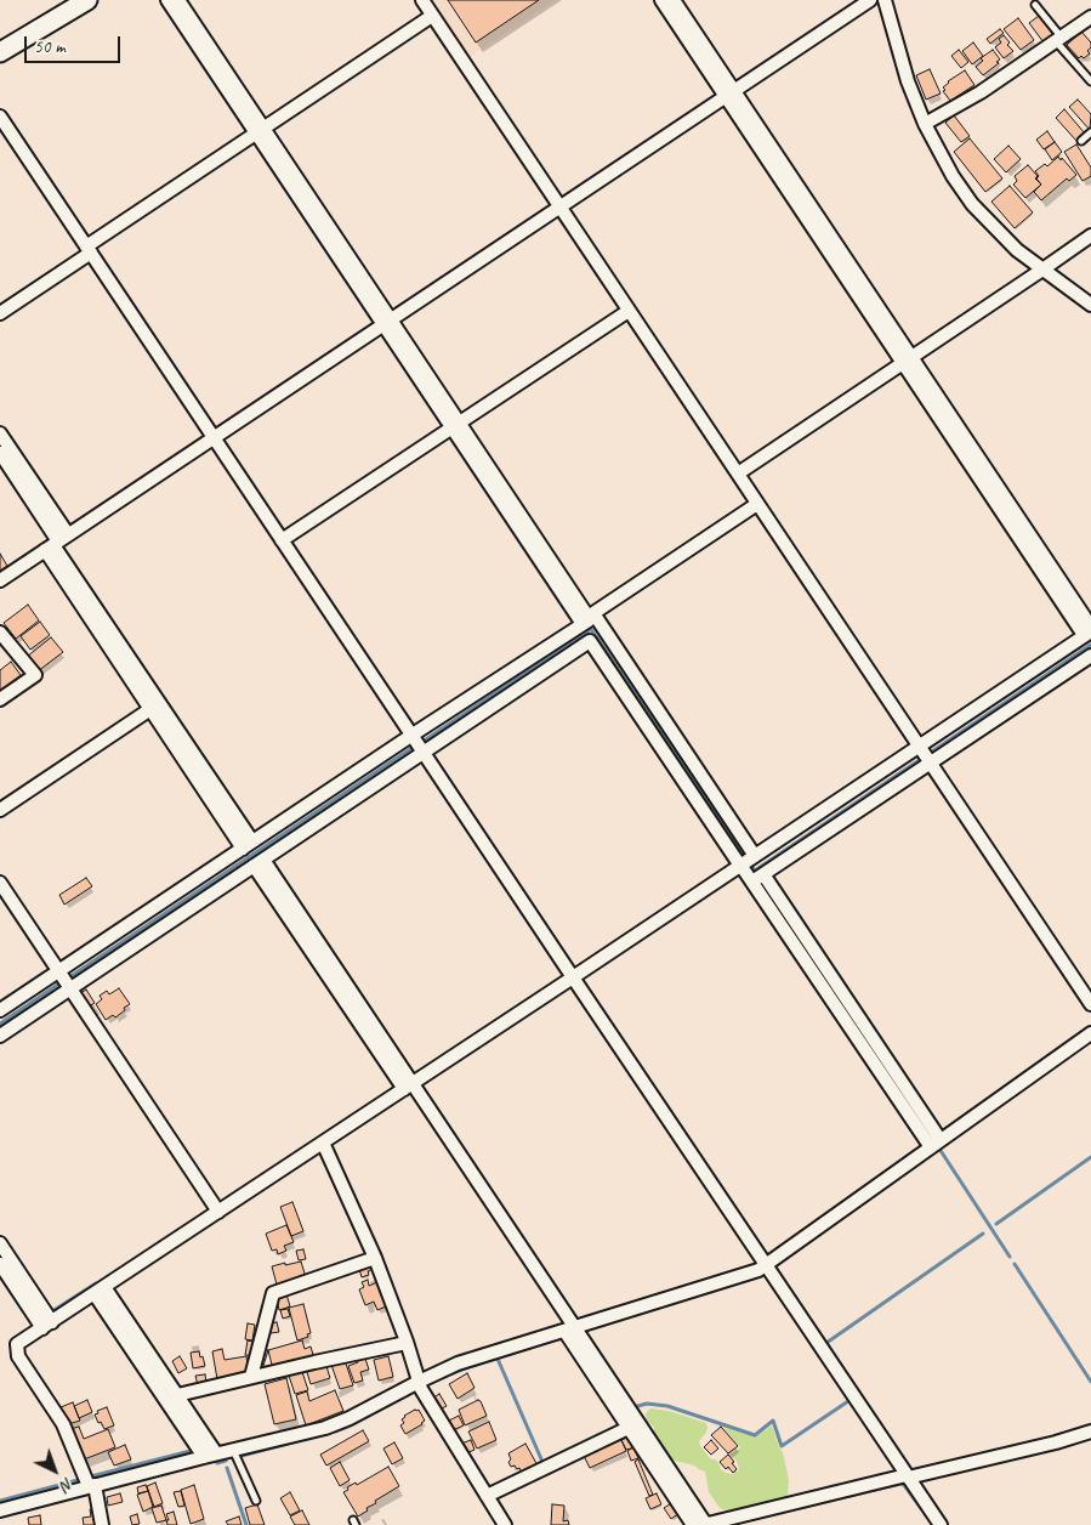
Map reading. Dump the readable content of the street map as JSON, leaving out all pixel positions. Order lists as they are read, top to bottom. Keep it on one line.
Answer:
{"scale_bar":"50 m","north":"bottom right"}
